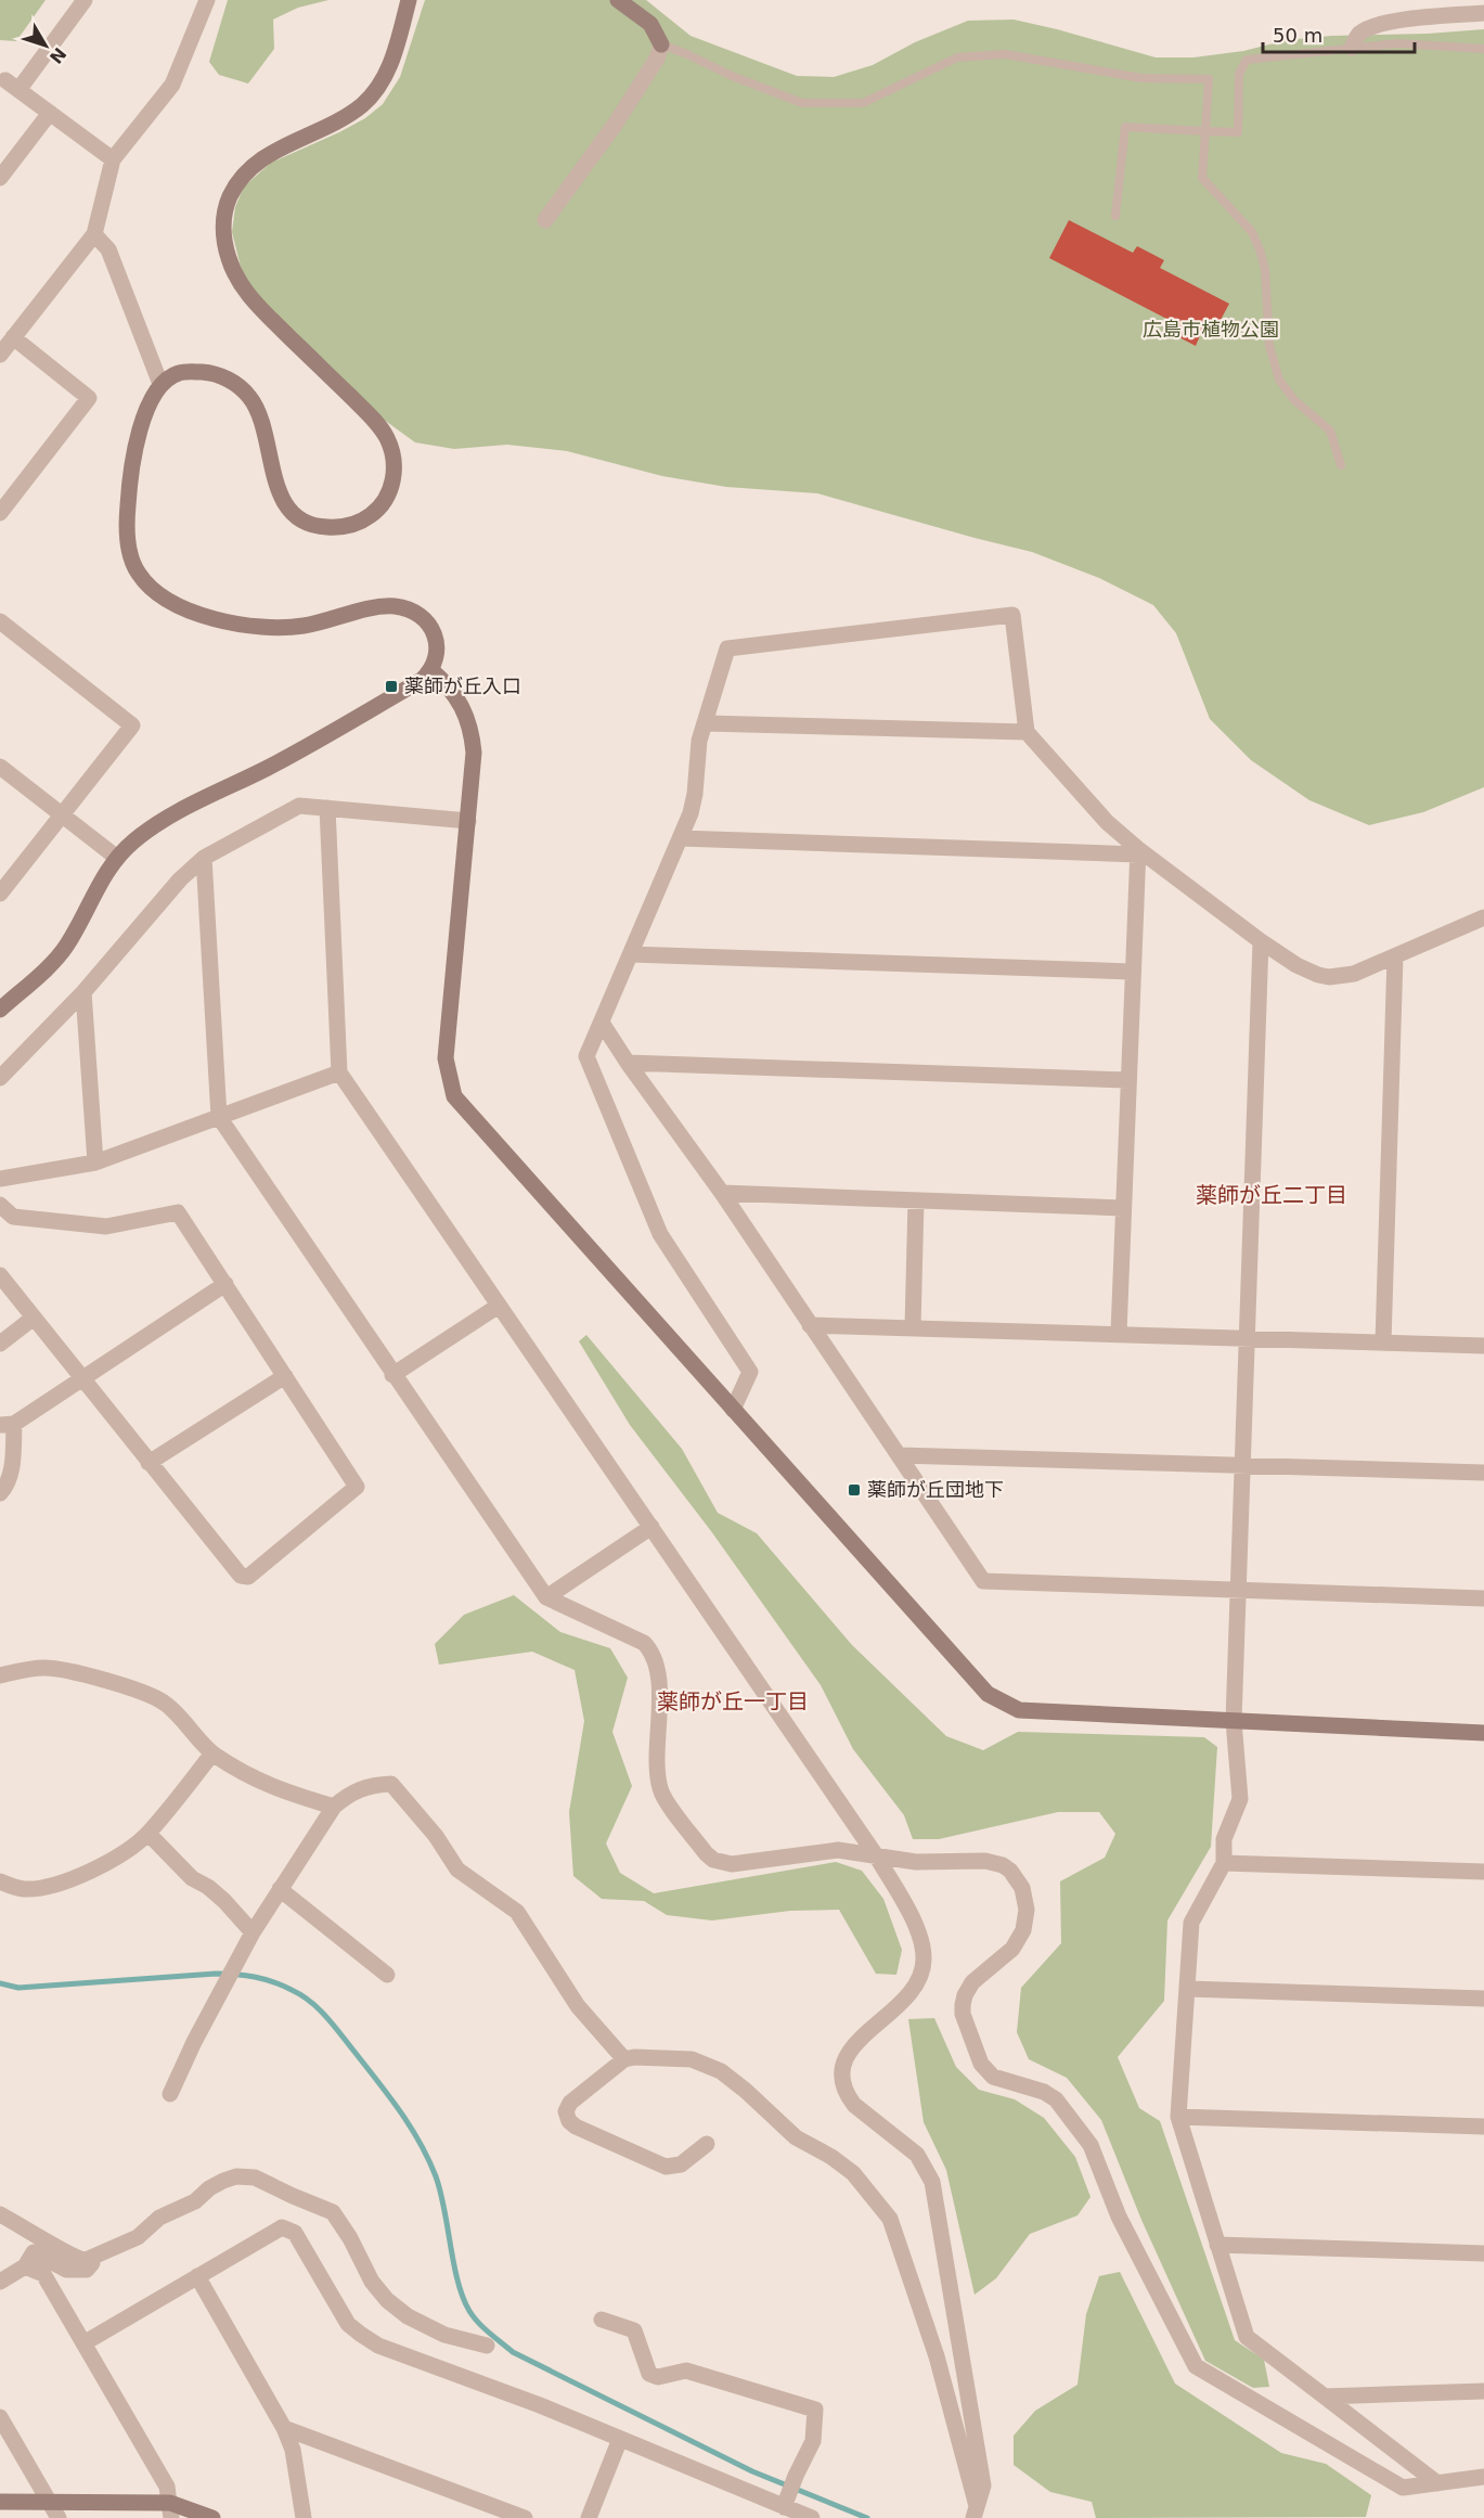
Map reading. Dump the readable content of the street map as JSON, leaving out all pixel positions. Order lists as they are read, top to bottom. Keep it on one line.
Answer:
{"districts":["薬師が丘二丁目","薬師が丘一丁目"],"parks":["広島市植物公園"],"places":{"transit":["薬師が丘入口","薬師が丘団地下"]},"scale_bar":"50 m","north":"bottom right"}
